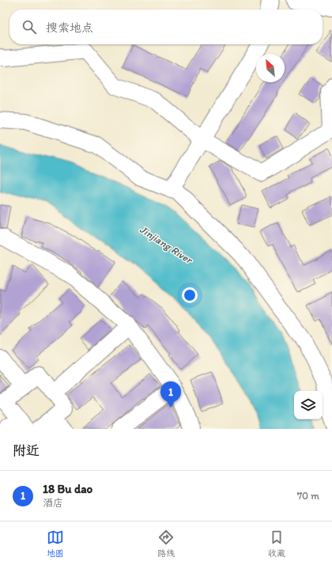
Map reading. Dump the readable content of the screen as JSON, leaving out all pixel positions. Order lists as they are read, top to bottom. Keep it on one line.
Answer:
{"water":["Jinjiang River"],"north":"top left","page":{"search":"搜索地点","pins":"1","heading":"附近","list":[{"mark":"1","name":"18 Bu dao","note":"酒店","value":"70 m"}],"nav":["地图","路线","收藏"]}}
